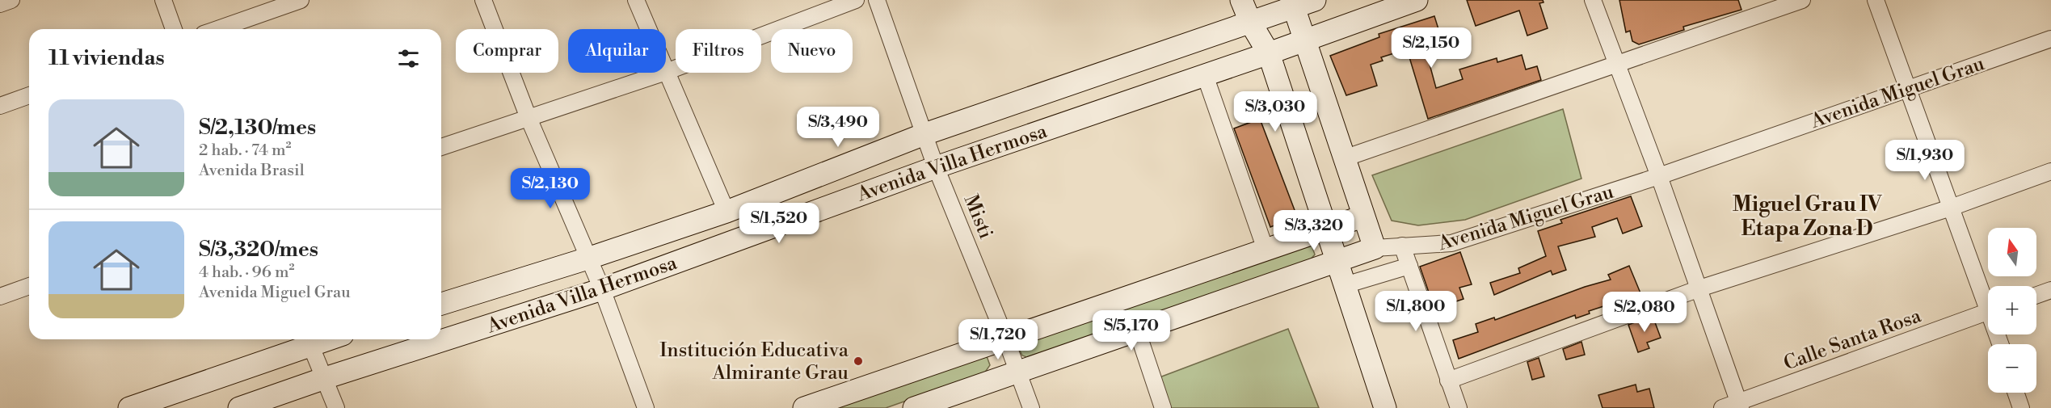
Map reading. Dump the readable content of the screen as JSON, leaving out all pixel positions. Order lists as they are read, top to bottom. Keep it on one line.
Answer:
{"streets":{"street":["Avenida Miguel Grau","Avenida Villa Hermosa","Misti","Calle Santa Rosa"]},"crossings":[["Avenida Miguel Grau","Misti"],["Avenida Villa Hermosa","Misti"]],"districts":["Miguel Grau IV Etapa Zona D"],"places":["Institución Educativa Almirante Grau"],"north":"top","page":{"price":["S/2,150","S/3,030","S/3,490","S/1,930","S/2,130","S/1,520","S/3,320","S/1,800","S/2,080","S/5,170","S/1,720"],"chip":["Comprar","Alquilar","Filtros","Nuevo"],"heading":"11 viviendas","list":[{"name":"S/2,130/mes","note":"2 hab. · 74 m² · Avenida Brasil"},{"name":"S/3,320/mes","note":"4 hab. · 96 m² · Avenida Miguel Grau"}],"map_buttons":["+","−"]}}
